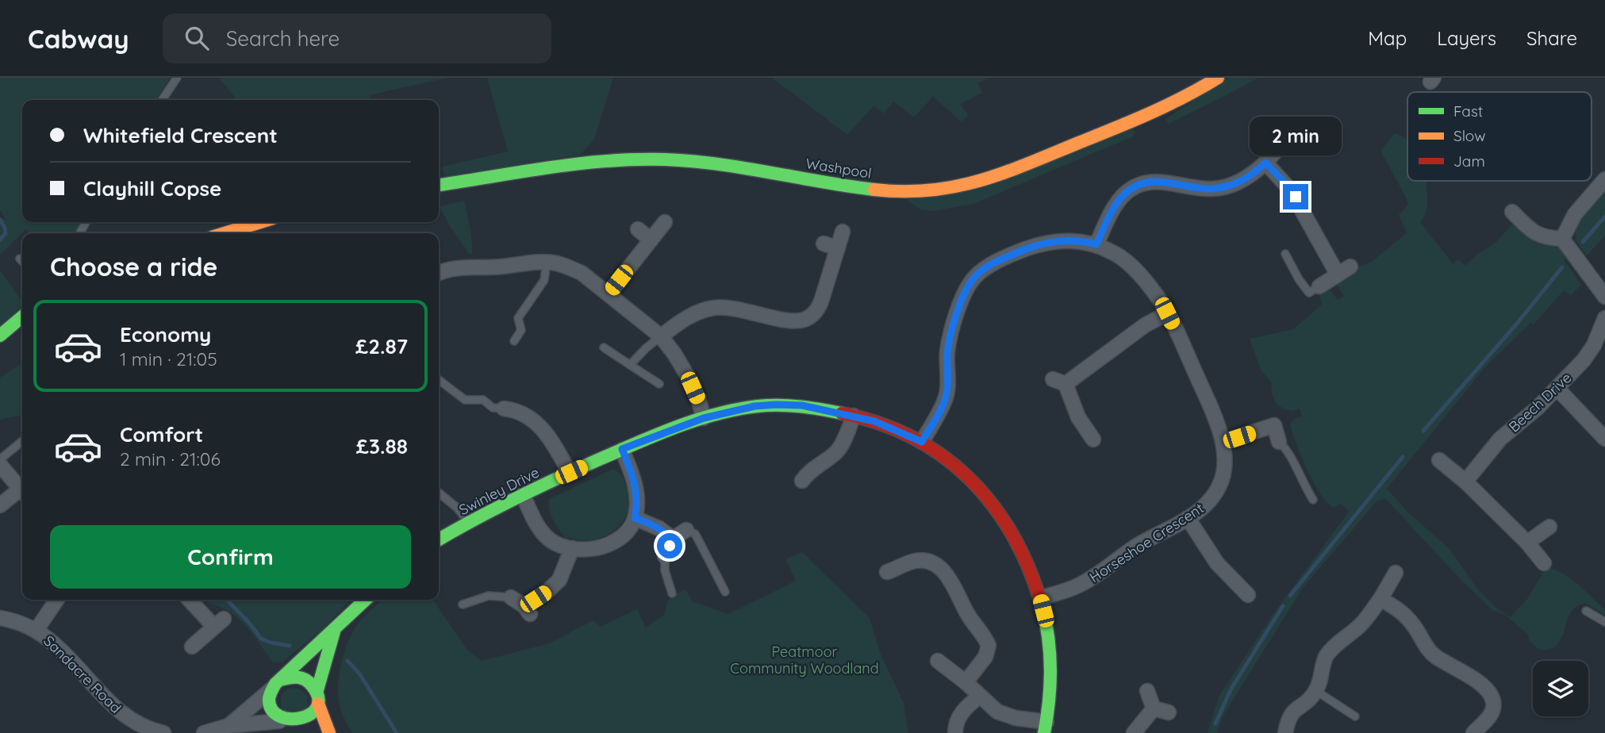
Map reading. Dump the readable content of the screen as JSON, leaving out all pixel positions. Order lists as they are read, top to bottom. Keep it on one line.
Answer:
{"streets":{"street":["Washpool","Beech Drive","Swinley Drive","Horseshoe Crescent","Sandacre Road"]},"crossings":[["Swinley Drive","Horseshoe Crescent"]],"parks":["Peatmoor Community Woodland"],"legend":["Fast","Slow","Jam"],"page":{"header":"Cabway","search":"Search here","nav":["Map","Layers","Share"],"banner":["Whitefield Crescent","Clayhill Copse"],"bubble":"2 min","heading":"Choose a ride","list":[{"name":"Economy","note":"1 min · 21:05","value":"£2.87"},{"name":"Comfort","note":"2 min · 21:06","value":"£3.88"}],"buttons":"Confirm"}}
